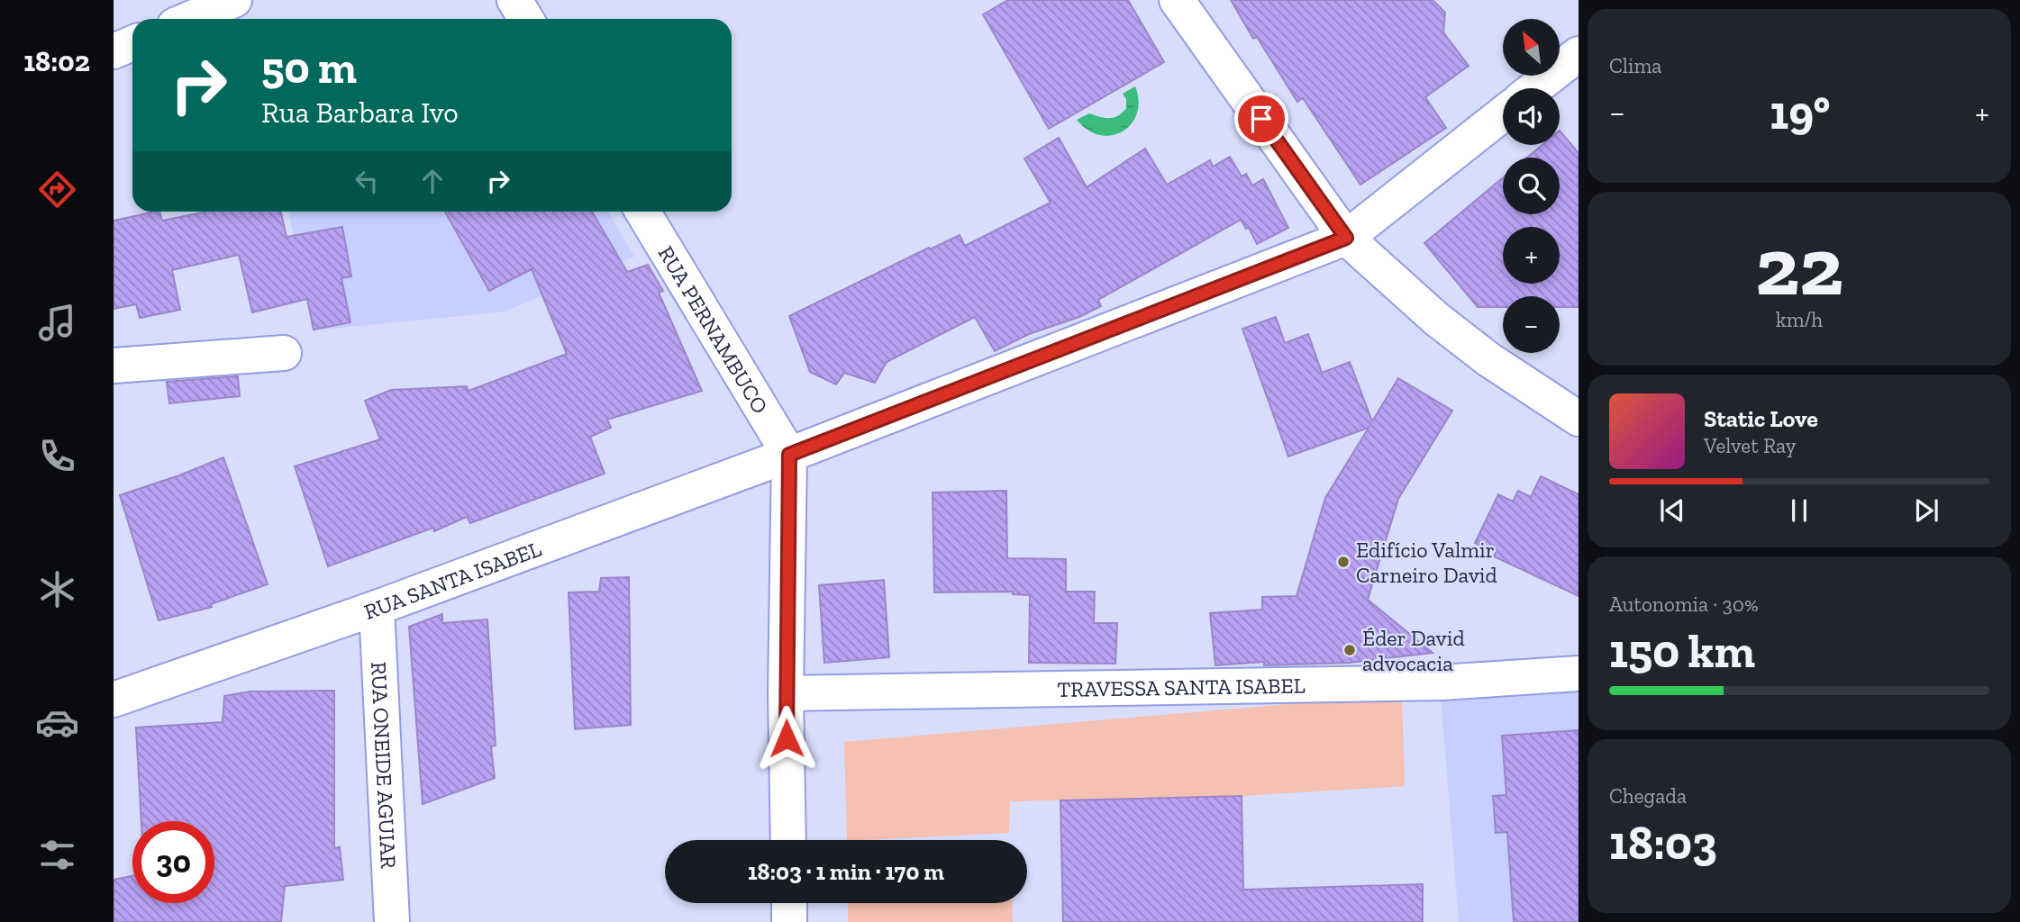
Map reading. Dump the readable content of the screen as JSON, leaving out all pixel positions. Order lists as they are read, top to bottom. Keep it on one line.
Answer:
{"streets":{"street":["RUA PERNAMBUCO","RUA SANTA ISABEL","TRAVESSA SANTA ISABEL","RUA ONEIDE AGUIAR"]},"crossings":[["RUA PERNAMBUCO","RUA SANTA ISABEL"],["RUA SANTA ISABEL","RUA ONEIDE AGUIAR"]],"places":["Edifício Valmir Carneiro David","Éder David advocacia"],"north":"top left","page":{"tabs":"18:02","tile":["Clima",["22","km/h"],["Autonomia · 30%","150 km"],["Chegada","18:03"]],"map_buttons":["+","−"],"turn":["50 m","Rua Barbara Ivo"],"heat":["−","19°","+"],"song":["Static Love","Velvet Ray"],"limit":"30","trip":"18:03 · 1 min · 170 m"}}
